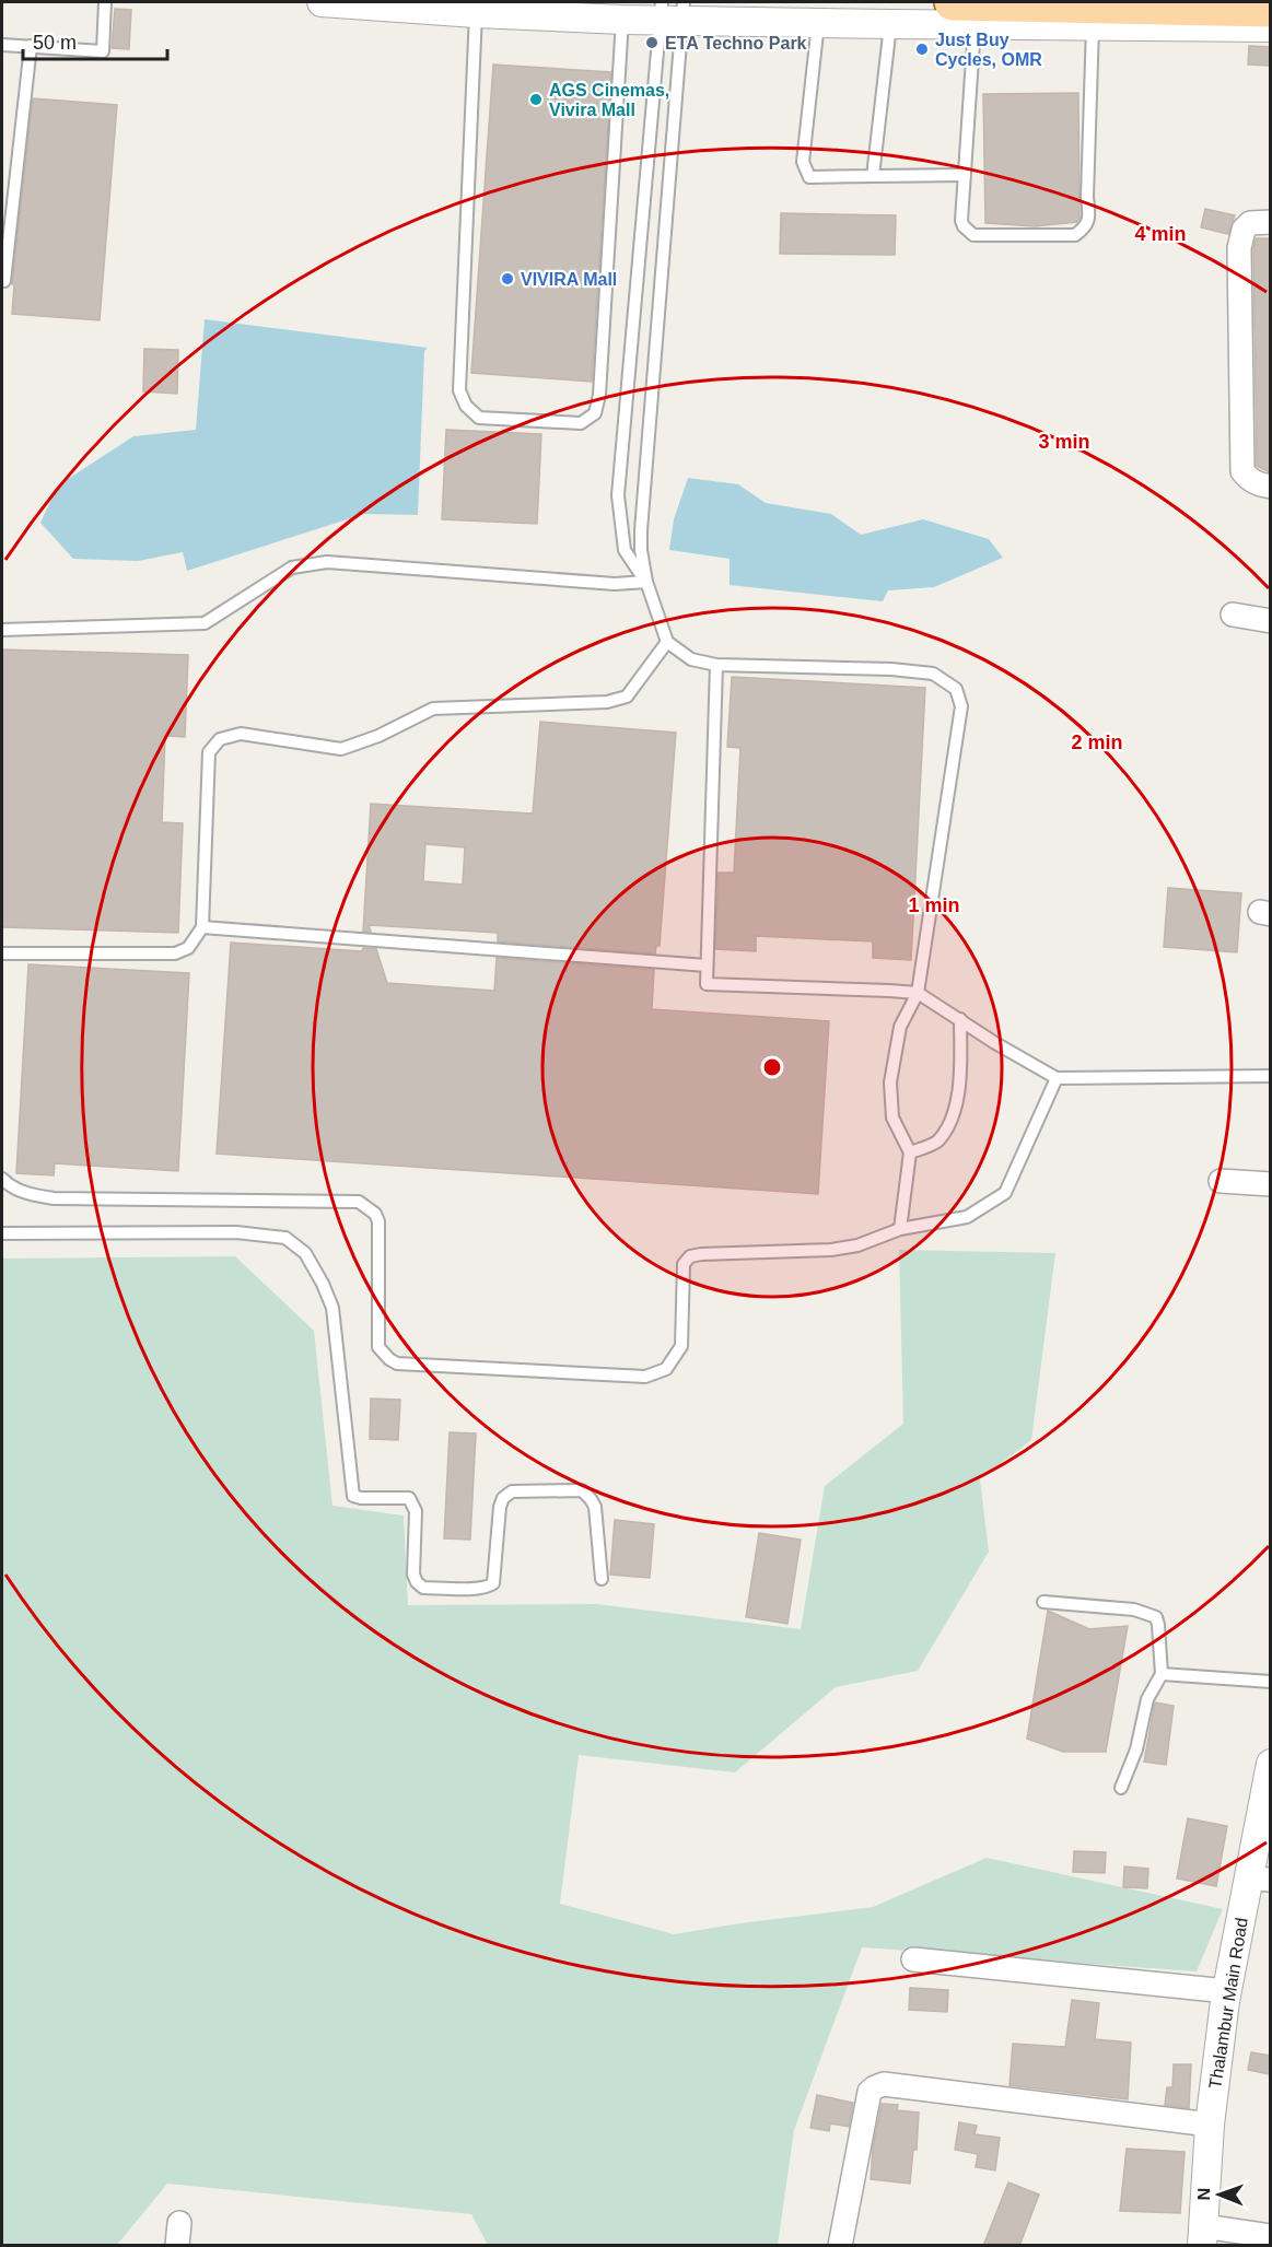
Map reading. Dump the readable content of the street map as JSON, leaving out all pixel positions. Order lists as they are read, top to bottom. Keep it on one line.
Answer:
{"streets":{"street":["Thalambur Main Road"]},"places":["ETA Techno Park","Just Buy Cycles, OMR","AGS Cinemas, Vivira Mall","VIVIRA Mall"],"scale_bar":"50 m","north":"left","rings":["4 min","3 min","2 min","1 min"]}
